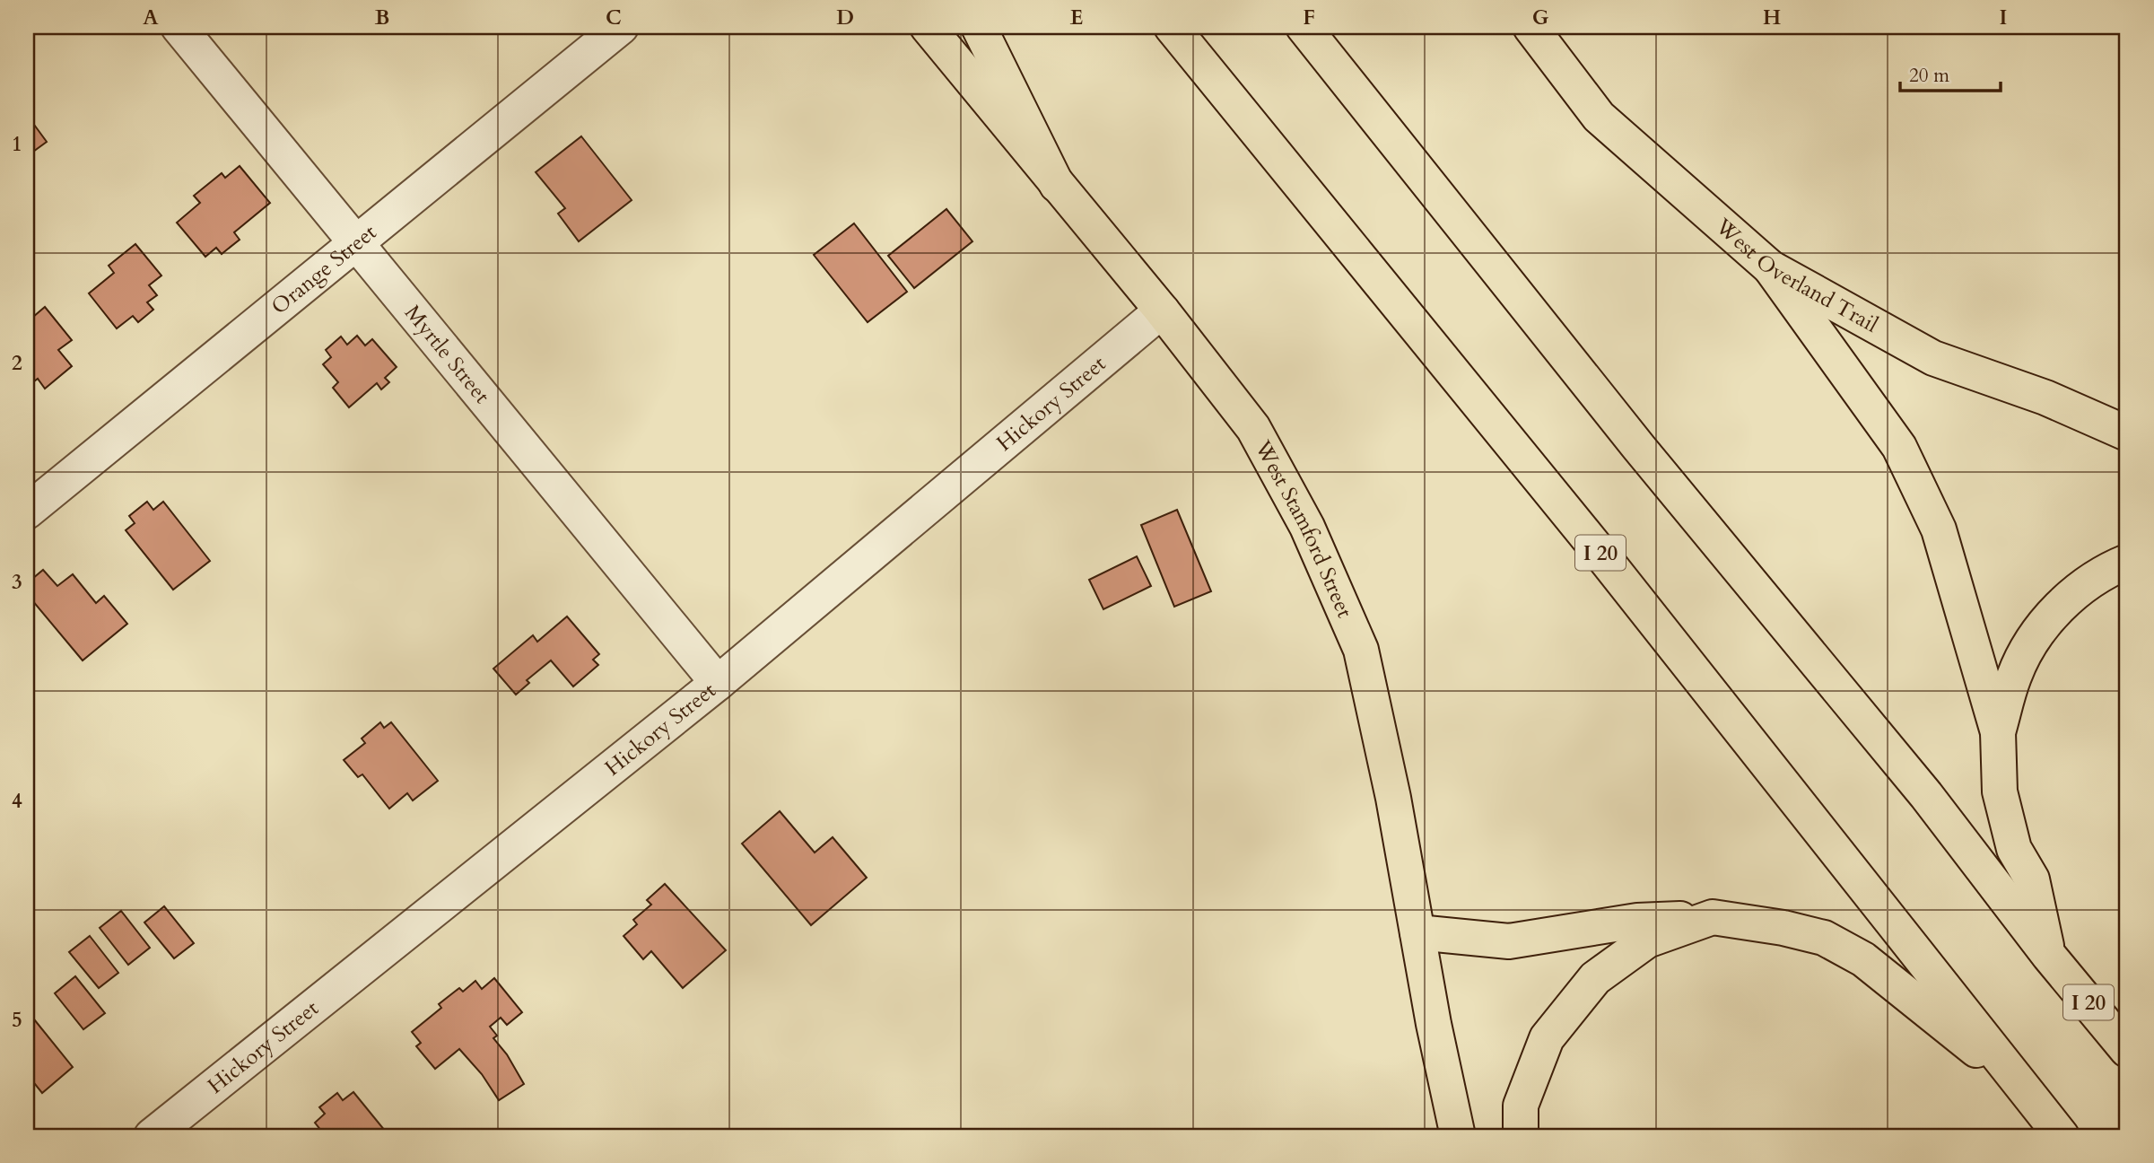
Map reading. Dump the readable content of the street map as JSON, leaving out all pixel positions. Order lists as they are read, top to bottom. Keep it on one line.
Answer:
{"streets":{"main road":["West Overland Trail","West Stamford Street","I 20"],"street":["Orange Street","Myrtle Street","Hickory Street"]},"crossings":[["Orange Street","Myrtle Street"],["Myrtle Street","Hickory Street"],["Hickory Street","West Stamford Street"]],"scale_bar":"20 m","grid":{"columns":["A","B","C","D","E","F","G","H","I"],"rows":["1","2","3","4","5"]}}
